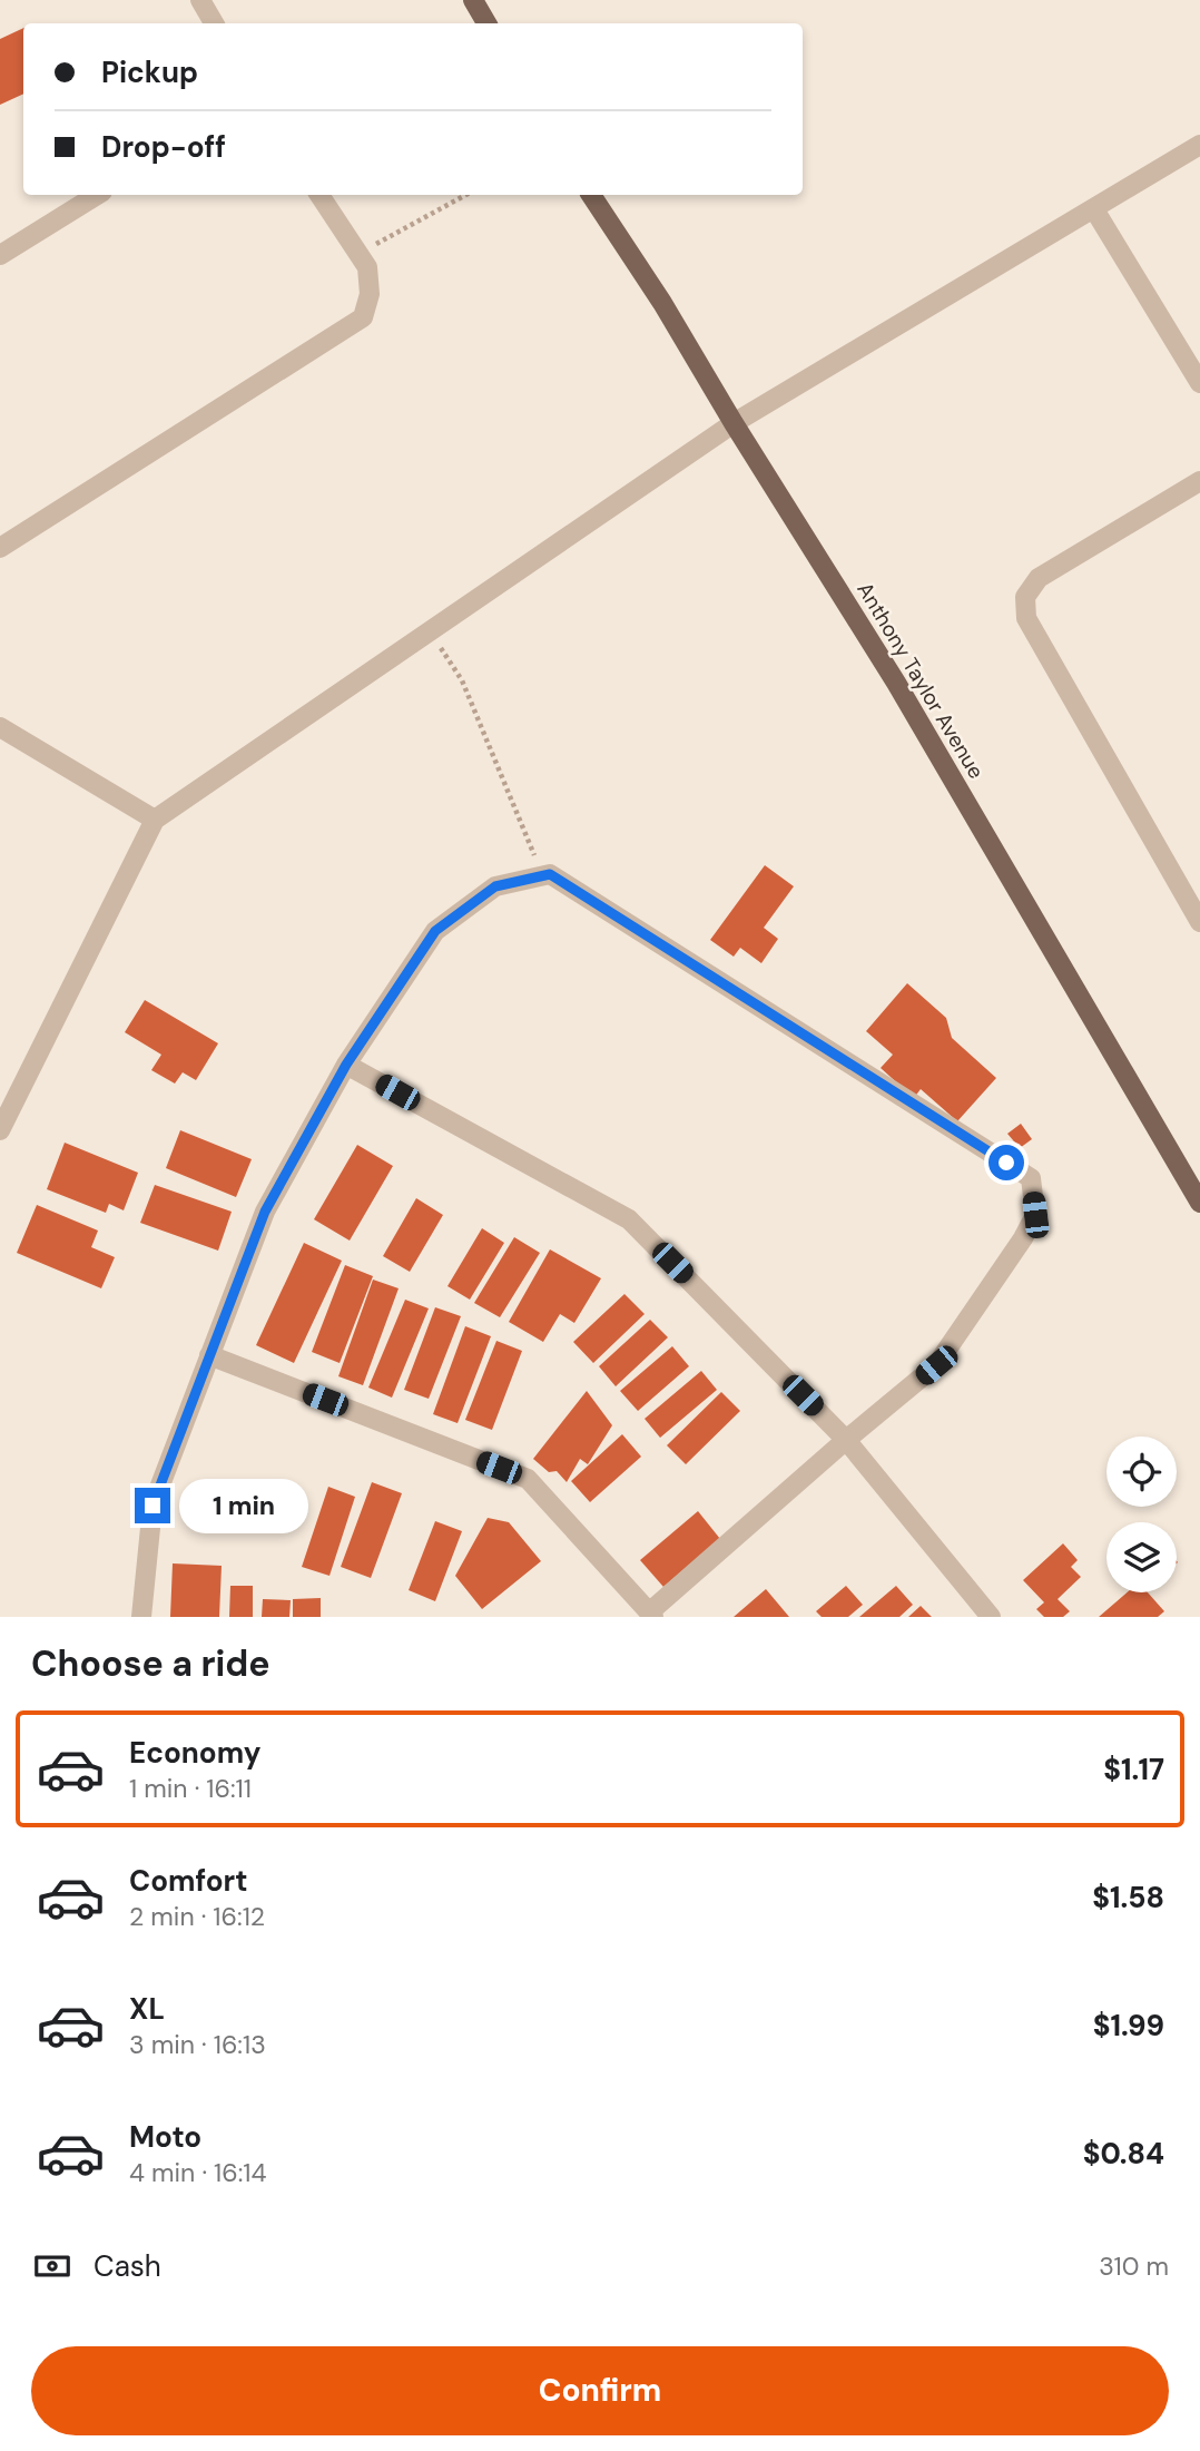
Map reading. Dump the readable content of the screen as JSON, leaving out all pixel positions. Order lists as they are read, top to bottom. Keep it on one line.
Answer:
{"streets":{"main road":["Anthony Taylor Avenue"]},"page":{"banner":["Pickup","Drop-off"],"bubble":"1 min","heading":"Choose a ride","list":[{"name":"Economy","note":"1 min · 16:11","value":"$1.17"},{"name":"Comfort","note":"2 min · 16:12","value":"$1.58"},{"name":"XL","note":"3 min · 16:13","value":"$1.99"},{"name":"Moto","note":"4 min · 16:14","value":"$0.84"}],"pay":["Cash","310 m"],"buttons":"Confirm"}}
